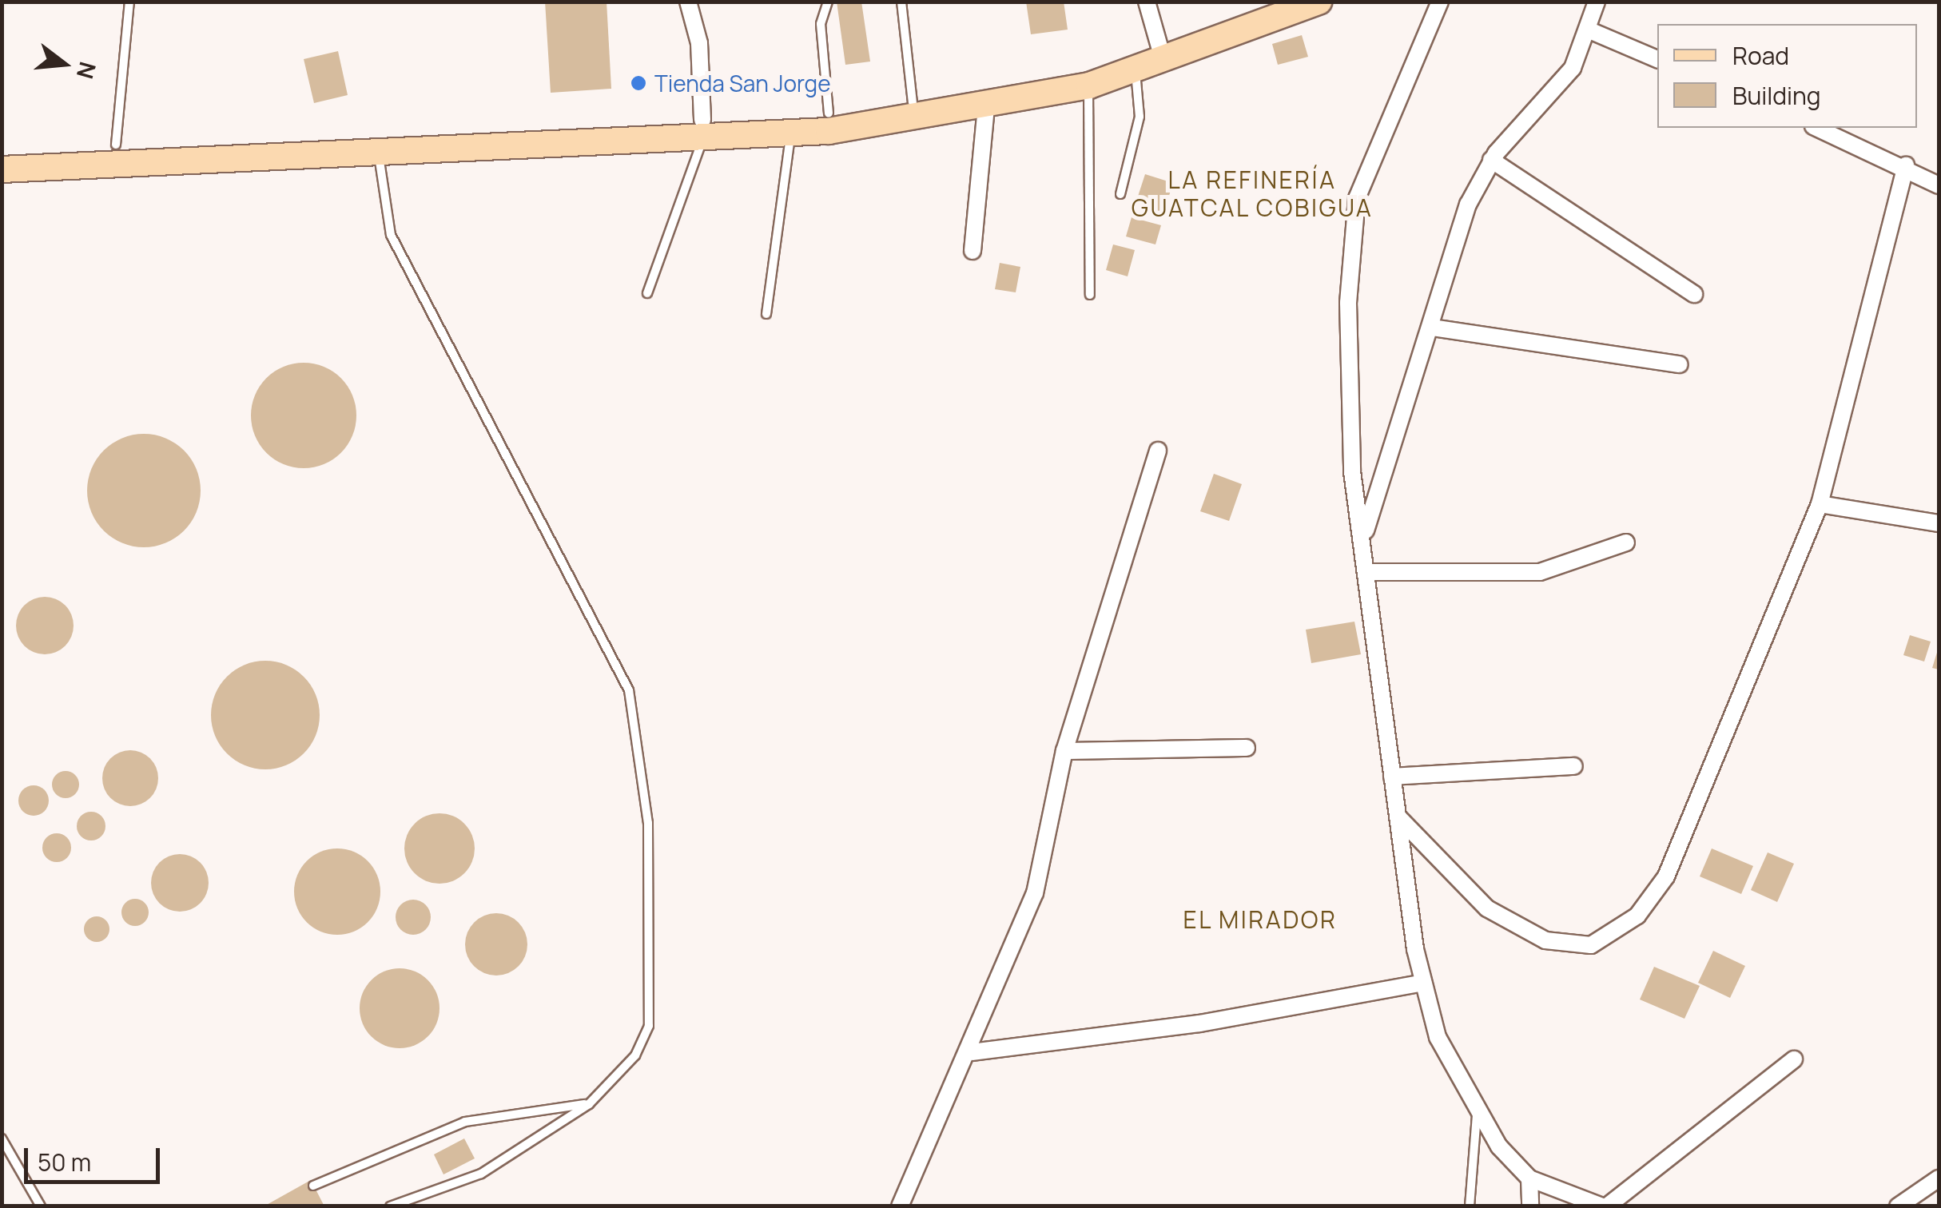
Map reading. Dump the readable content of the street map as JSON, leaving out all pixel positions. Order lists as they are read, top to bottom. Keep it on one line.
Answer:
{"districts":["LA REFINERÍA GUATCAL COBIGUA","EL MIRADOR"],"places":["Tienda San Jorge"],"legend":["Road","Building"],"scale_bar":"50 m","north":"right"}
